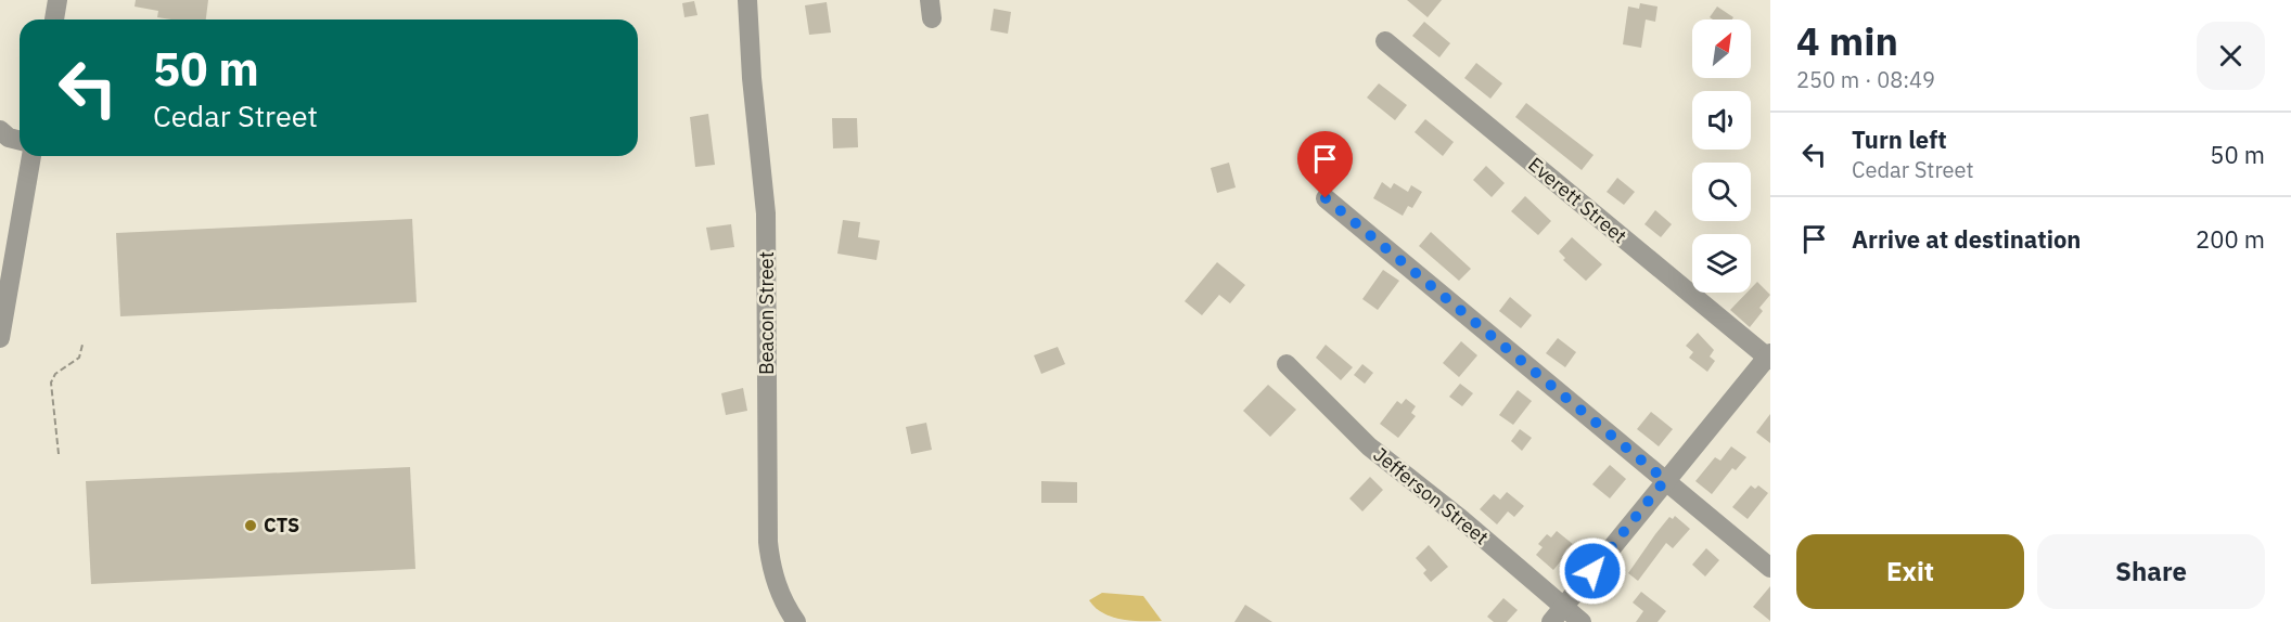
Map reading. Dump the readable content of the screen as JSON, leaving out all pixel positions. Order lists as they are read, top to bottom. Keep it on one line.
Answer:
{"streets":{"street":["Everett Street","Beacon Street","Jefferson Street"]},"places":["CTS"],"north":"top right","page":{"heading":["4 min","250 m · 08:49"],"turn":["50 m","Cedar Street"],"list":[{"name":"Turn left","note":"Cedar Street","value":"50 m"},{"name":"Arrive at destination","value":"200 m"}],"buttons":["Exit","Share"]}}
